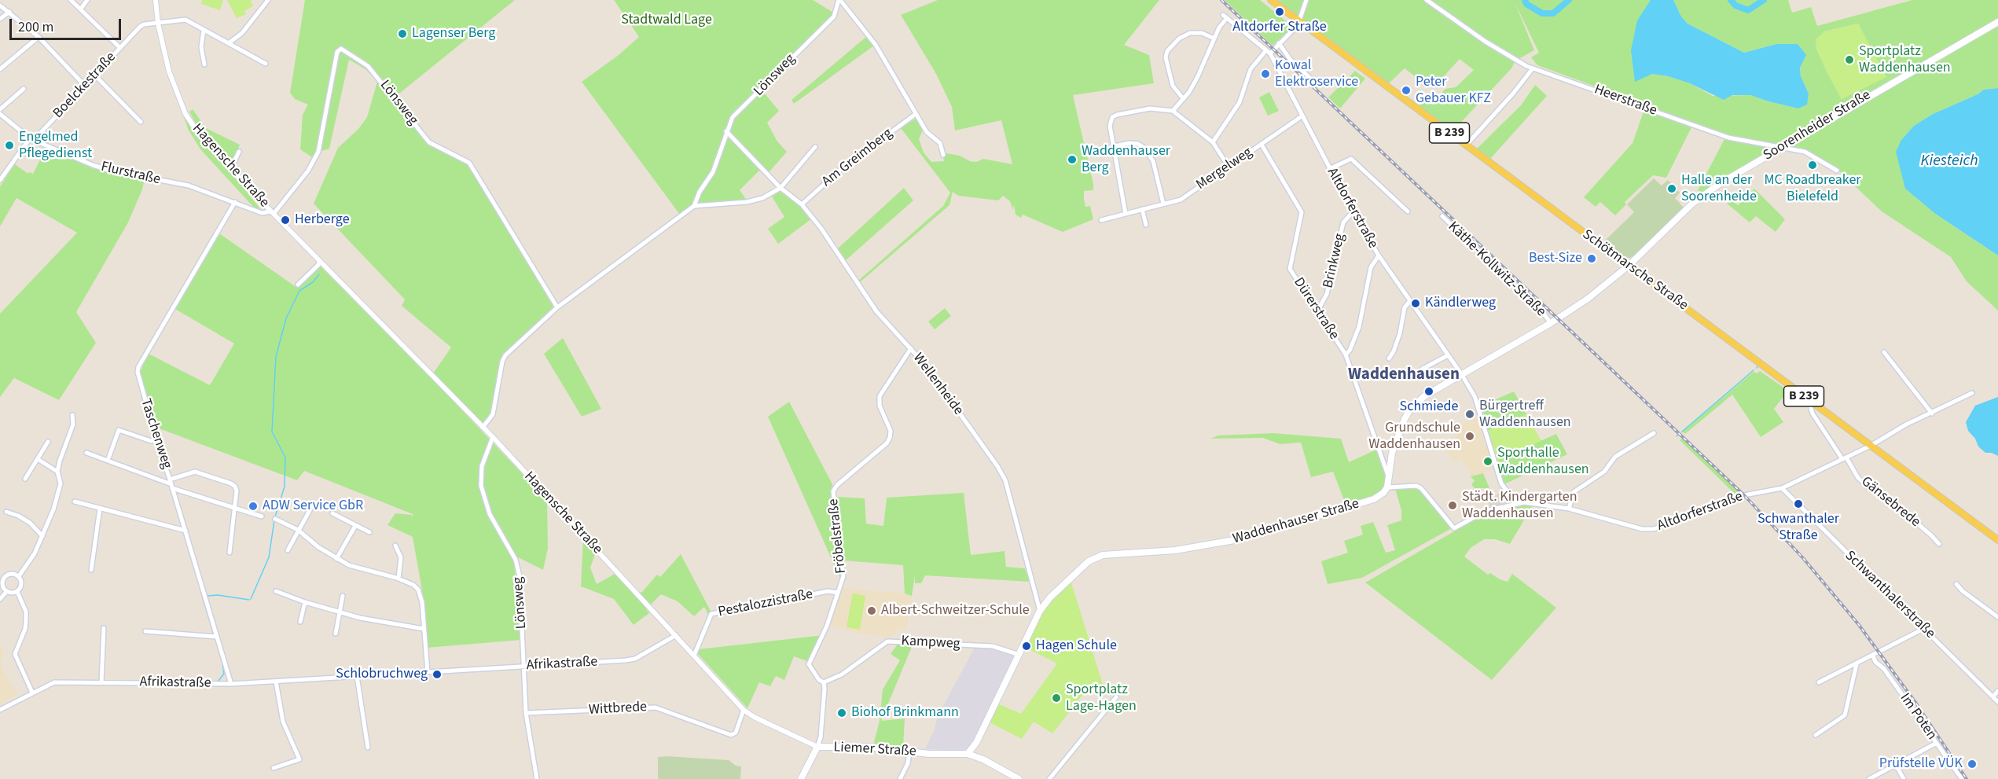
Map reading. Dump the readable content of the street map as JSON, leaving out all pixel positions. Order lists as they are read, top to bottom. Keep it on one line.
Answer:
{"streets":{"main road":["Soorenheider Straße","B 239","Schötmarsche Straße","Waddenhauser Straße","Liemer Straße"],"street":["Lönsweg","Boelckestraße","Heerstraße","Am Greimberg","Hagensche Straße","Mergelweg","Flurstraße","Altdorferstraße","Brinkweg","Käthe-Kollwitz-Straße","Dürerstraße","Wellenheide","Taschenweg","Gänsebrede","Fröbelstraße","Schwanthalerstraße","Pestalozzistraße","Kampweg","Afrikastraße","Wittbrede","Im Poten"]},"crossings":[["Lönsweg","Hagensche Straße"],["Lönsweg","Flurstraße"],["Lönsweg","Wellenheide"],["Lönsweg","Afrikastraße"],["Lönsweg","Wittbrede"],["Boelckestraße","Hagensche Straße"],["Boelckestraße","Flurstraße"],["Heerstraße","Soorenheider Straße"],["Soorenheider Straße","Schötmarsche Straße"],["Am Greimberg","Wellenheide"],["Hagensche Straße","Flurstraße"],["Hagensche Straße","Pestalozzistraße"],["Hagensche Straße","Afrikastraße"],["Hagensche Straße","Wittbrede"],["Hagensche Straße","Liemer Straße"],["Mergelweg","Altdorferstraße"],["Mergelweg","Dürerstraße"],["Flurstraße","Taschenweg"],["Altdorferstraße","Brinkweg"],["Altdorferstraße","Schötmarsche Straße"],["Altdorferstraße","Gänsebrede"],["Altdorferstraße","Schwanthalerstraße"],["Brinkweg","Dürerstraße"],["Wellenheide","Waddenhauser Straße"],["Wellenheide","Fröbelstraße"],["Taschenweg","Afrikastraße"],["Waddenhauser Straße","Kampweg"],["Waddenhauser Straße","Liemer Straße"],["Fröbelstraße","Pestalozzistraße"],["Fröbelstraße","Kampweg"]],"districts":["Waddenhausen"],"water":["Kiesteich"],"parks":["Stadtwald Lage"],"places":["Altdorfer Straße","Lagenser Berg","Sportplatz Waddenhausen","Kowal Elektroservice","Peter Gebauer KFZ","Engelmed Pflegedienst","Waddenhauser Berg","MC Roadbreaker Bielefeld","Halle an der Soorenheide","Herberge","Best-Size","Kändlerweg","Schmiede","Bürgertreff Waddenhausen","Grundschule Waddenhausen","Sporthalle Waddenhausen","Schwanthaler Straße","Städt. Kindergarten Waddenhausen","ADW Service GbR","Albert-Schweitzer-Schule","Hagen Schule","Schlobruchweg","Sportplatz Lage-Hagen","Biohof Brinkmann","Prüfstelle VÜK"],"scale_bar":"200 m"}
